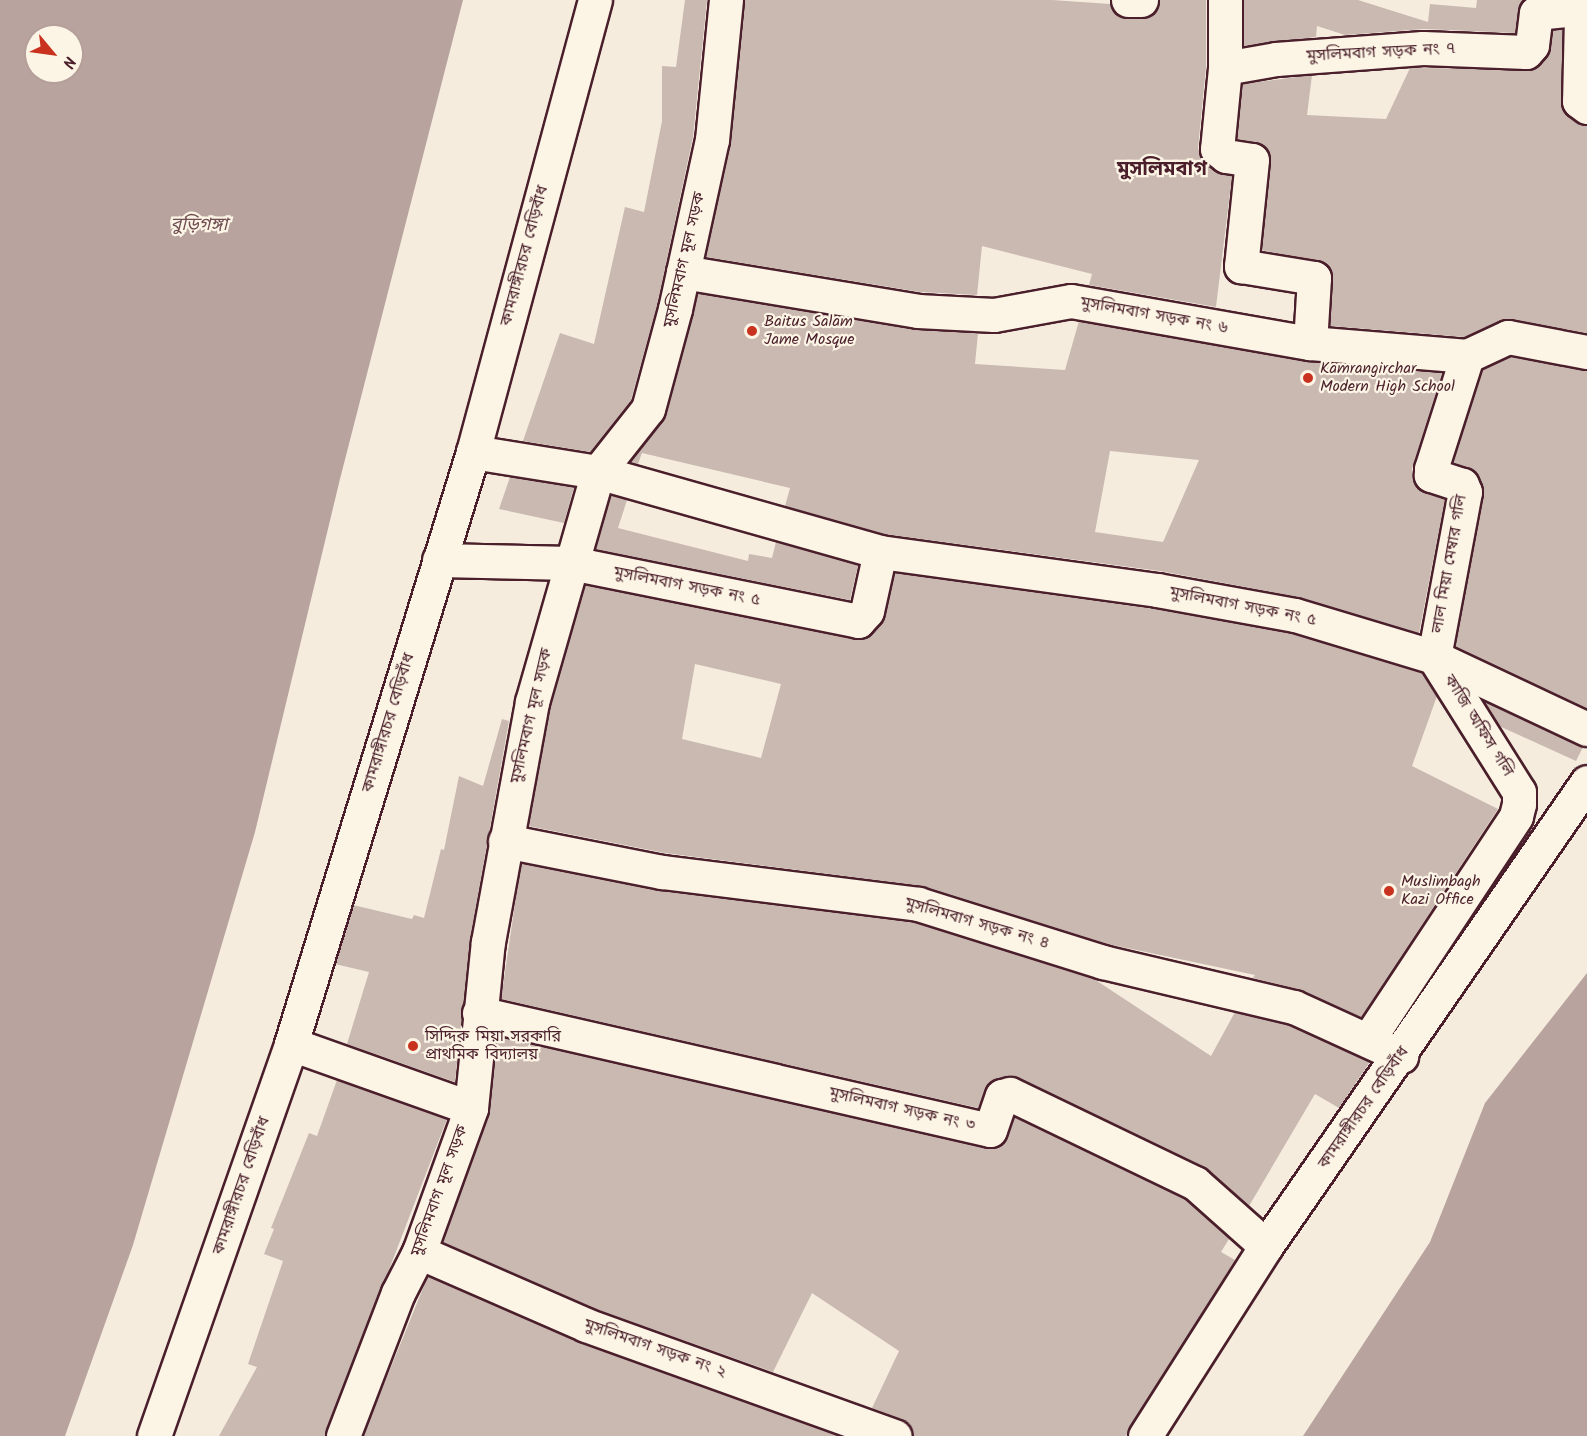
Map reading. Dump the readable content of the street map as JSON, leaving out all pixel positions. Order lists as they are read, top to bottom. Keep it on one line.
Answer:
{"streets":{"street":["মুসলিমবাগ সড়ক নং ৭","কামরাঙ্গীরচর বেড়িবাঁধ","মুসলিমবাগ মূল সড়ক","মুসলিমবাগ সড়ক নং ৬","লাল মিয়া মেম্বার গলি","মুসলিমবাগ সড়ক নং ৫","কাজি অফিস গলি","মুসলিমবাগ সড়ক নং ৪","মুসলিমবাগ সড়ক নং ৩","মুসলিমবাগ সড়ক নং ২"]},"crossings":[["কামরাঙ্গীরচর বেড়িবাঁধ","মুসলিমবাগ সড়ক নং ৫"],["কামরাঙ্গীরচর বেড়িবাঁধ","মুসলিমবাগ সড়ক নং ৪"],["কামরাঙ্গীরচর বেড়িবাঁধ","মুসলিমবাগ সড়ক নং ৩"],["মুসলিমবাগ মূল সড়ক","মুসলিমবাগ সড়ক নং ৬"],["মুসলিমবাগ মূল সড়ক","মুসলিমবাগ সড়ক নং ৫"],["মুসলিমবাগ মূল সড়ক","মুসলিমবাগ সড়ক নং ৪"],["মুসলিমবাগ মূল সড়ক","মুসলিমবাগ সড়ক নং ৩"],["মুসলিমবাগ মূল সড়ক","মুসলিমবাগ সড়ক নং ২"],["মুসলিমবাগ সড়ক নং ৬","লাল মিয়া মেম্বার গলি"],["লাল মিয়া মেম্বার গলি","মুসলিমবাগ সড়ক নং ৫"],["লাল মিয়া মেম্বার গলি","কাজি অফিস গলি"],["মুসলিমবাগ সড়ক নং ৫","কাজি অফিস গলি"],["কাজি অফিস গলি","মুসলিমবাগ সড়ক নং ৪"]],"districts":["মুসলিমবাগ"],"water":["বুড়িগঙ্গা"],"places":["Baitus Salam Jame Mosque","Kamrangirchar Modern High School","Muslimbagh Kazi Office","সিদ্দিক মিয়া সরকারি প্রাথমিক বিদ্যালয়"],"north":"bottom right"}
